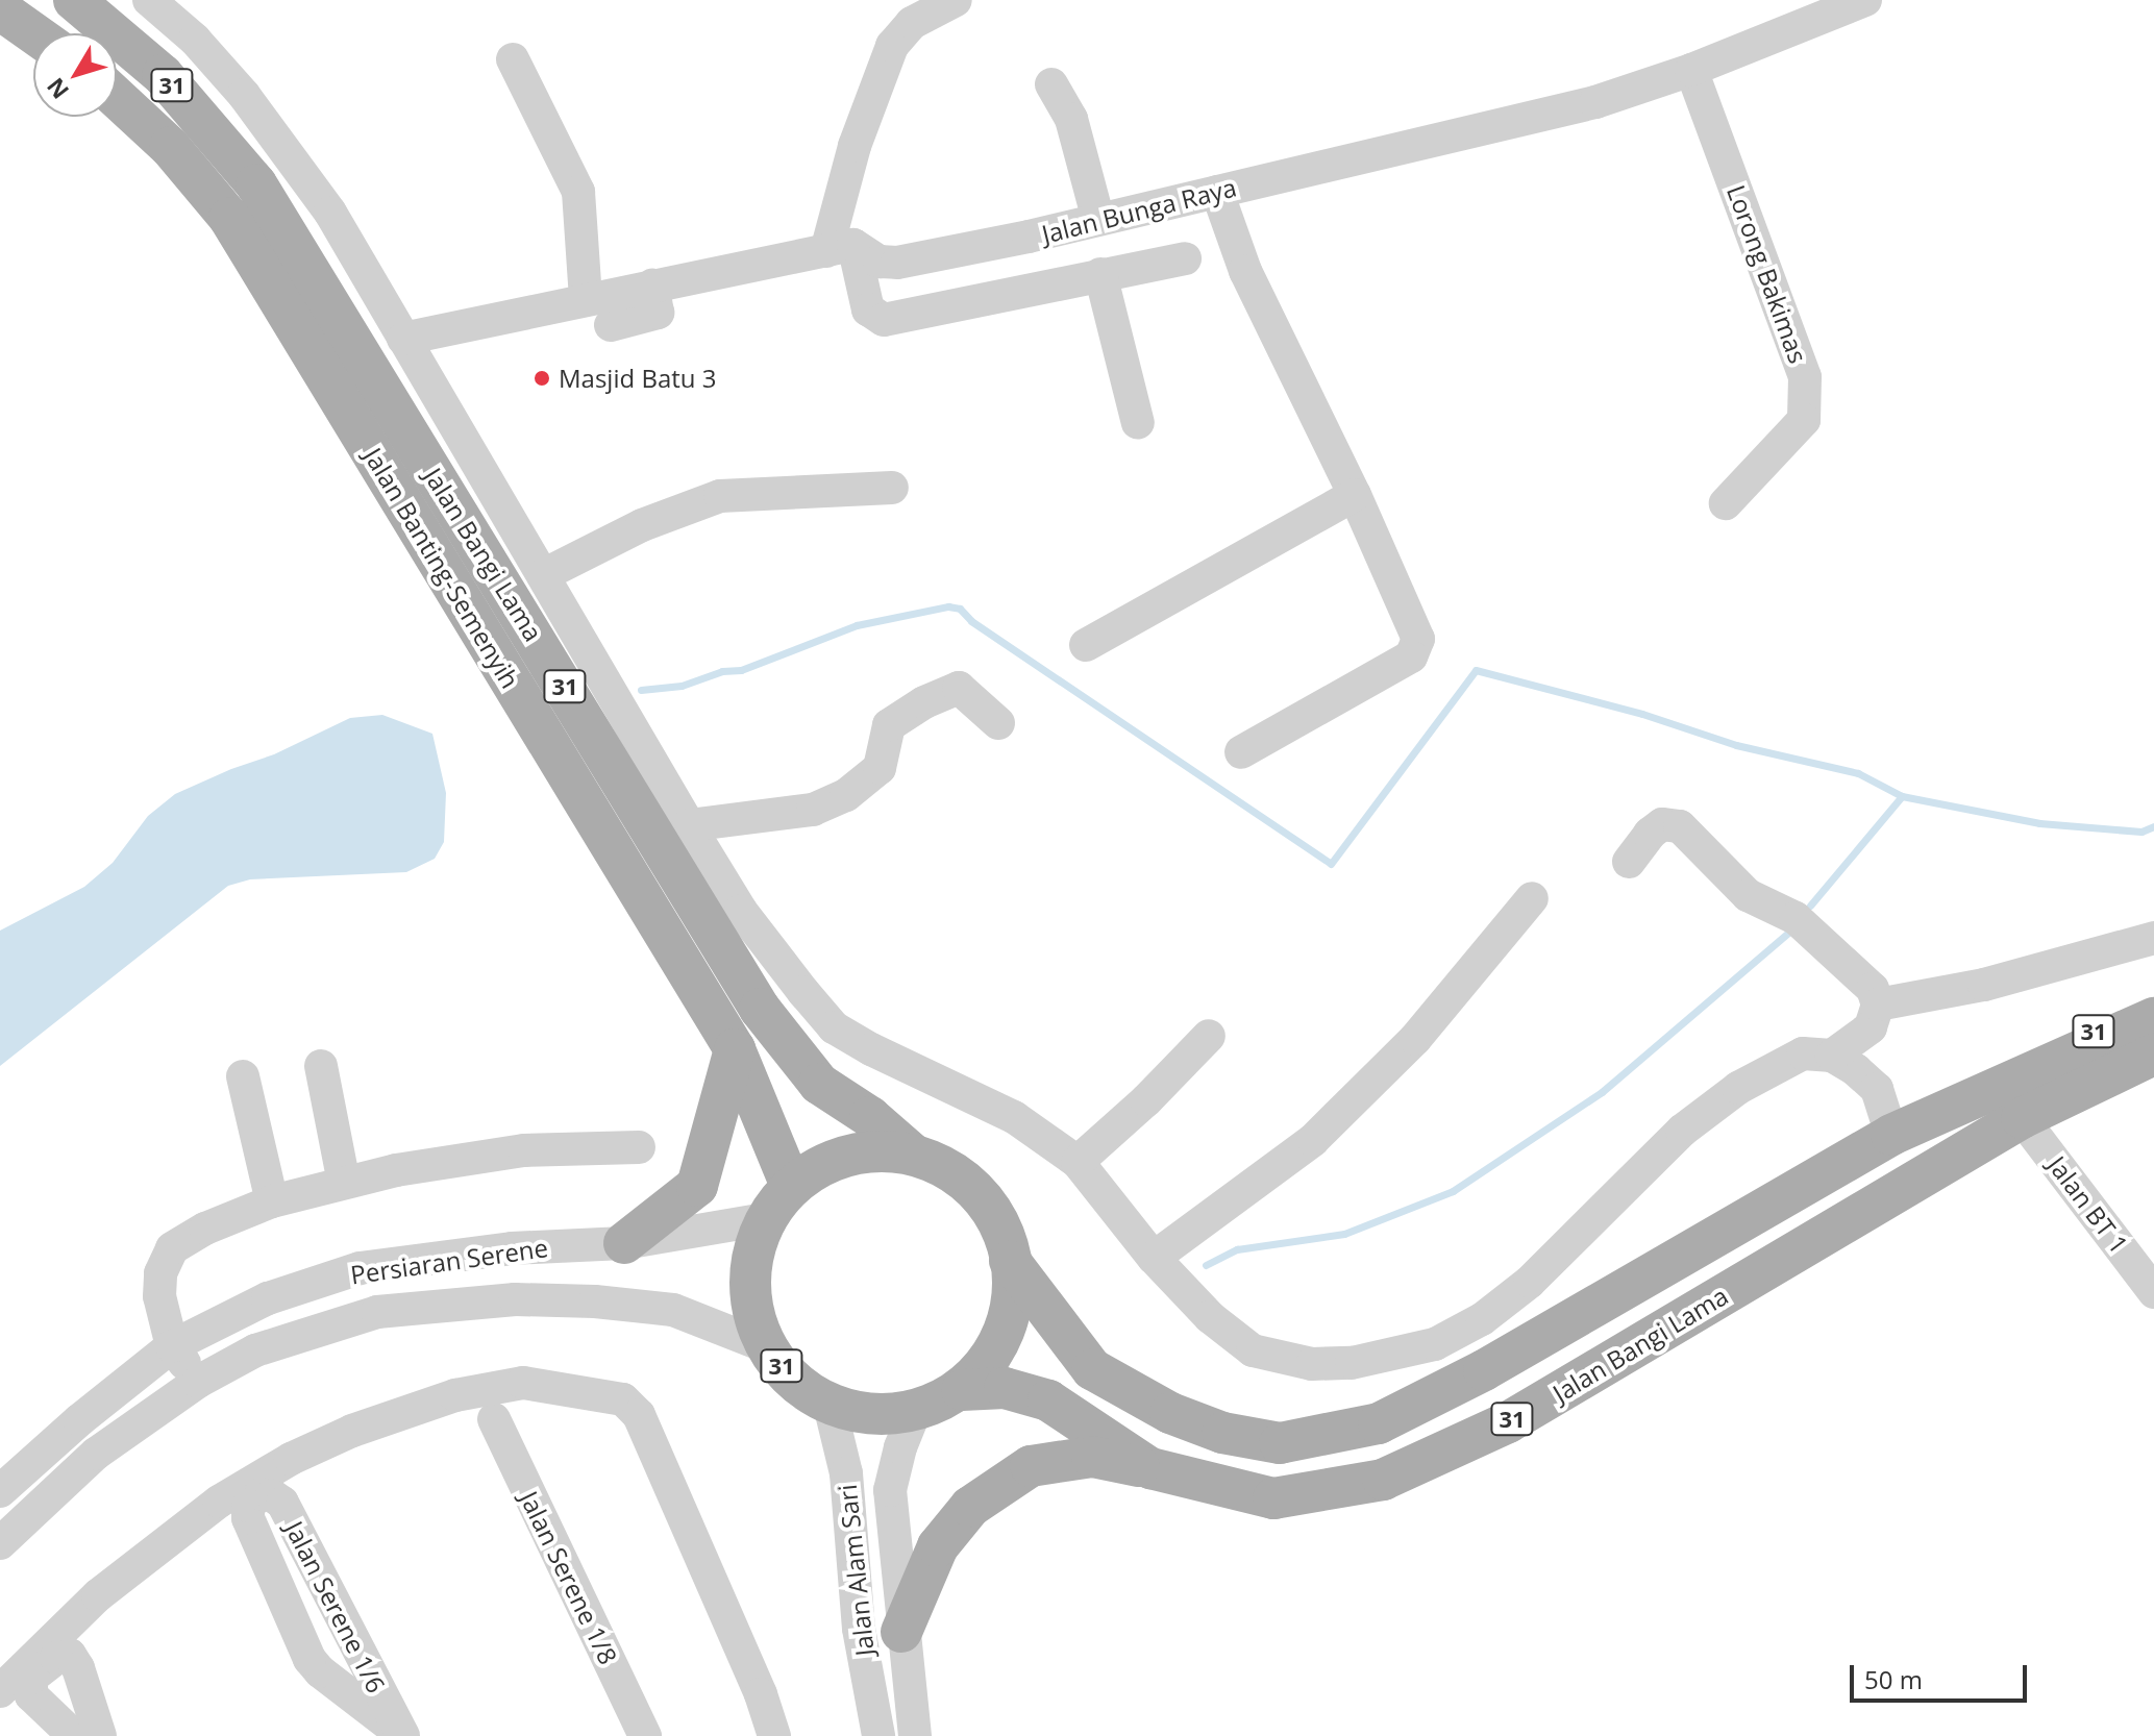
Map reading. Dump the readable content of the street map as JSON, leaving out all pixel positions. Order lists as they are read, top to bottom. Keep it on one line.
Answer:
{"streets":{"main road":["31","Jalan Bangi Lama","Jalan Banting-Semenyih"],"street":["Jalan Bunga Raya","Lorong Bakimas","Jalan BT 1","Persiaran Serene","Jalan Alam Sari","Jalan Serene 1/8","Jalan Serene 1/6"]},"crossings":[["Jalan Bunga Raya","Lorong Bakimas"],["Jalan Bangi Lama","Jalan Banting-Semenyih"],["Jalan Bangi Lama","Jalan BT 1"],["Jalan Bangi Lama","Persiaran Serene"],["Jalan Bangi Lama","Jalan Alam Sari"],["Jalan Banting-Semenyih","Persiaran Serene"],["Jalan Banting-Semenyih","Jalan Alam Sari"],["Persiaran Serene","Jalan Alam Sari"]],"places":["Masjid Batu 3"],"scale_bar":"50 m","north":"bottom left"}
